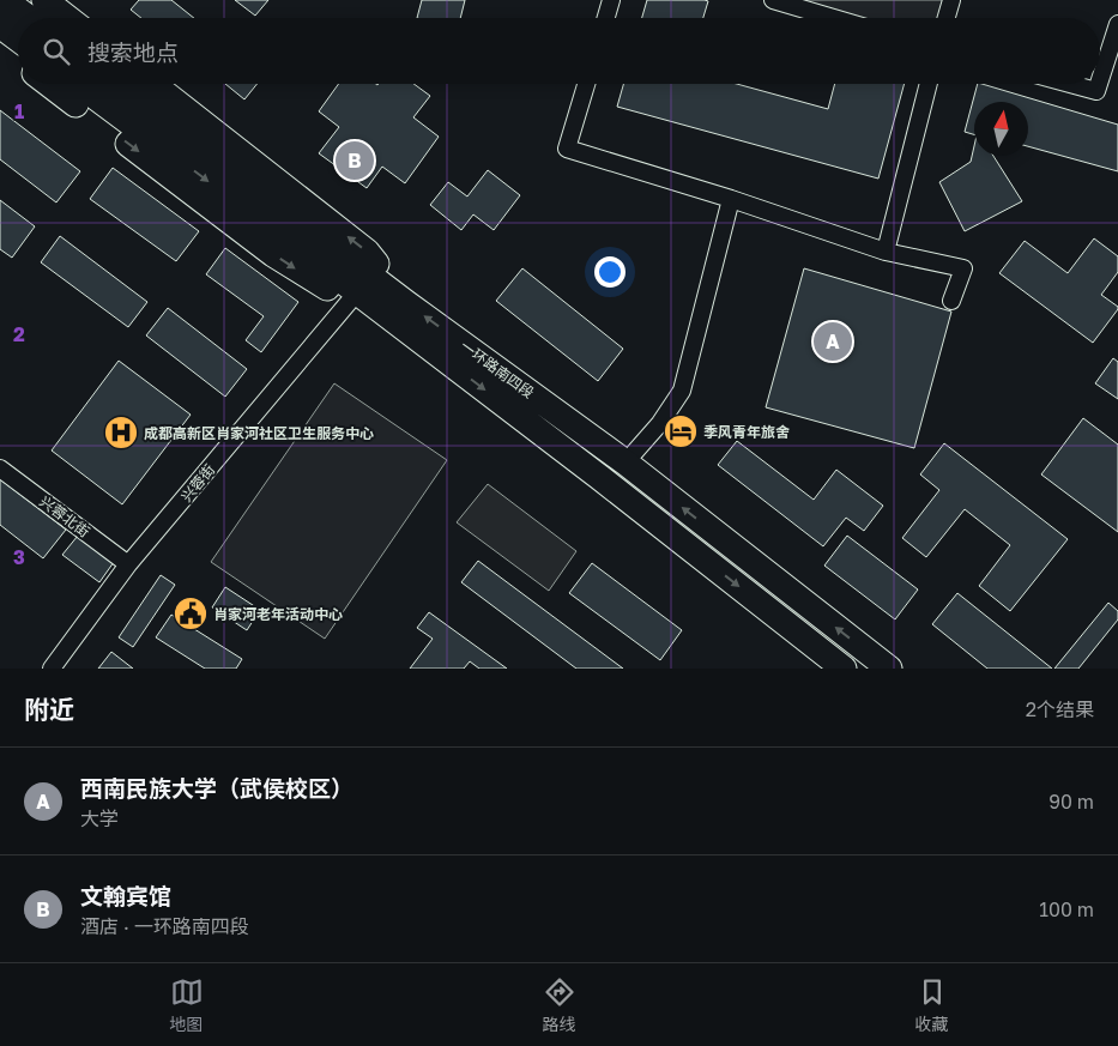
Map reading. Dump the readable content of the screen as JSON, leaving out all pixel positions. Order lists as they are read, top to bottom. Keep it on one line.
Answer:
{"streets":{"main road":["一环路南四段"],"street":["兴蓉街","兴蓉北街"]},"crossings":[["兴蓉街","兴蓉北街"]],"places":{"hotel":["季风青年旅舍"],"hospital":["成都高新区肖家河社区卫生服务中心"],"public building":["肖家河老年活动中心"]},"north":"top","page":{"search":"搜索地点","pins":["B","A"],"heading":["附近","2个结果"],"list":[{"mark":"A","name":"西南民族大学（武侯校区）","note":"大学","value":"90 m"},{"mark":"B","name":"文翰宾馆","note":"酒店 · 一环路南四段","value":"100 m"}],"nav":["地图","路线","收藏"]},"grid":{"rows":["1","2","3"]}}
